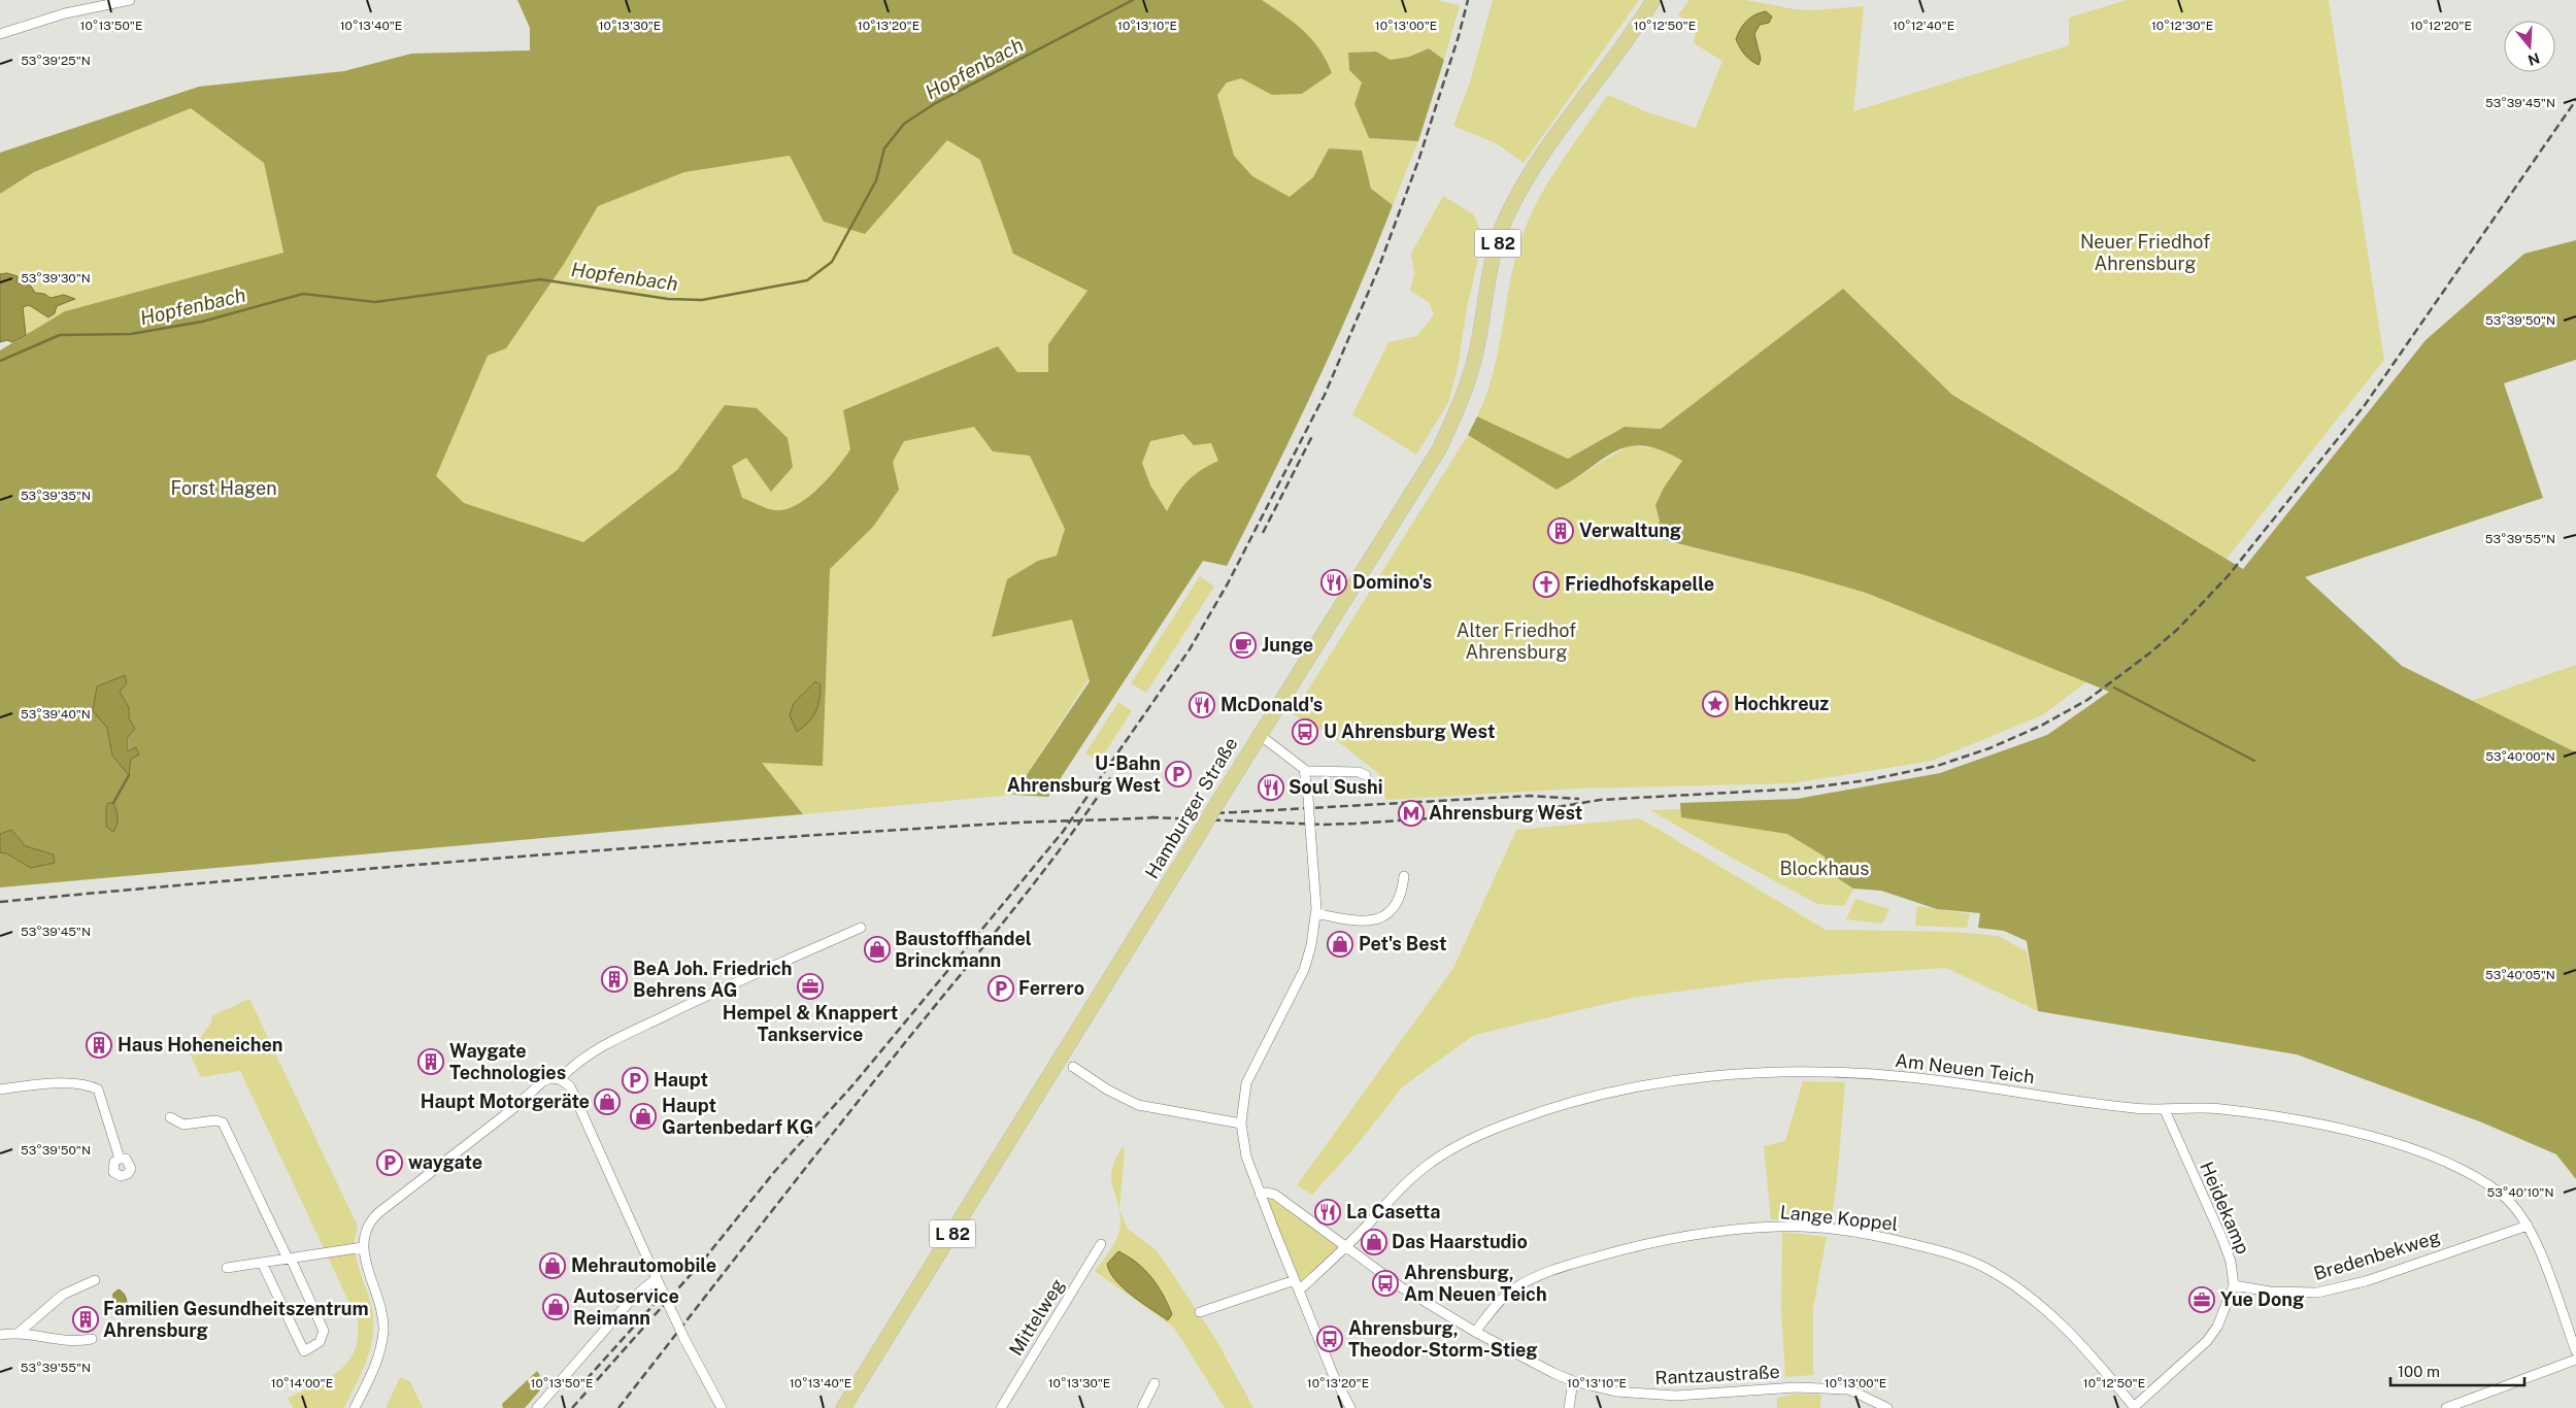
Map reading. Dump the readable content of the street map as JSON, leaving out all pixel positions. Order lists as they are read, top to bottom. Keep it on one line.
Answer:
{"streets":{"main road":["L 82","Hamburger Straße"],"street":["Am Neuen Teich","Heidekamp","Lange Koppel","Bredenbekweg","Mittelweg","Rantzaustraße"]},"crossings":[["Am Neuen Teich","Heidekamp"],["Am Neuen Teich","Bredenbekweg"],["Am Neuen Teich","Rantzaustraße"],["Heidekamp","Lange Koppel"],["Heidekamp","Bredenbekweg"],["Lange Koppel","Rantzaustraße"]],"water":["Hopfenbach"],"parks":["Neuer Friedhof Ahrensburg","Forst Hagen","Alter Friedhof Ahrensburg","Blockhaus"],"places":{"building":["Verwaltung","BeA Joh. Friedrich Behrens AG","Haus Hoheneichen","Waygate Technologies","Familien Gesundheitszentrum Ahrensburg"],"restaurant":["Domino's","McDonald's","Soul Sushi","La Casetta"],"church":["Friedhofskapelle"],"cafe":["Junge"],"place":["Hochkreuz"],"bus stop":["U Ahrensburg West","Ahrensburg, Am Neuen Teich","Ahrensburg, Theodor-Storm-Stieg"],"parking":["U-Bahn Ahrensburg West","Ferrero","Haupt","waygate"],"metro station":["Ahrensburg West"],"shop":["Pet's Best","Baustoffhandel Brinckmann","Haupt Motorgeräte","Haupt Gartenbedarf KG","Das Haarstudio","Mehrautomobile","Autoservice Reimann"],"office":["Hempel & Knappert Tankservice","Yue Dong"]},"scale_bar":"100 m","north":"bottom","coordinates":["10°13'50\"E","10°13'40\"E","10°13'30\"E","10°13'20\"E","10°13'10\"E","10°13'00\"E","10°12'50\"E","10°12'40\"E","10°12'30\"E","10°12'20\"E","53°39'25\"N","53°39'45\"N","53°39'30\"N","53°39'50\"N","53°39'35\"N","53°39'55\"N","53°39'40\"N","53°40'00\"N","53°40'05\"N","53°40'10\"N","10°14'00\"E"]}
